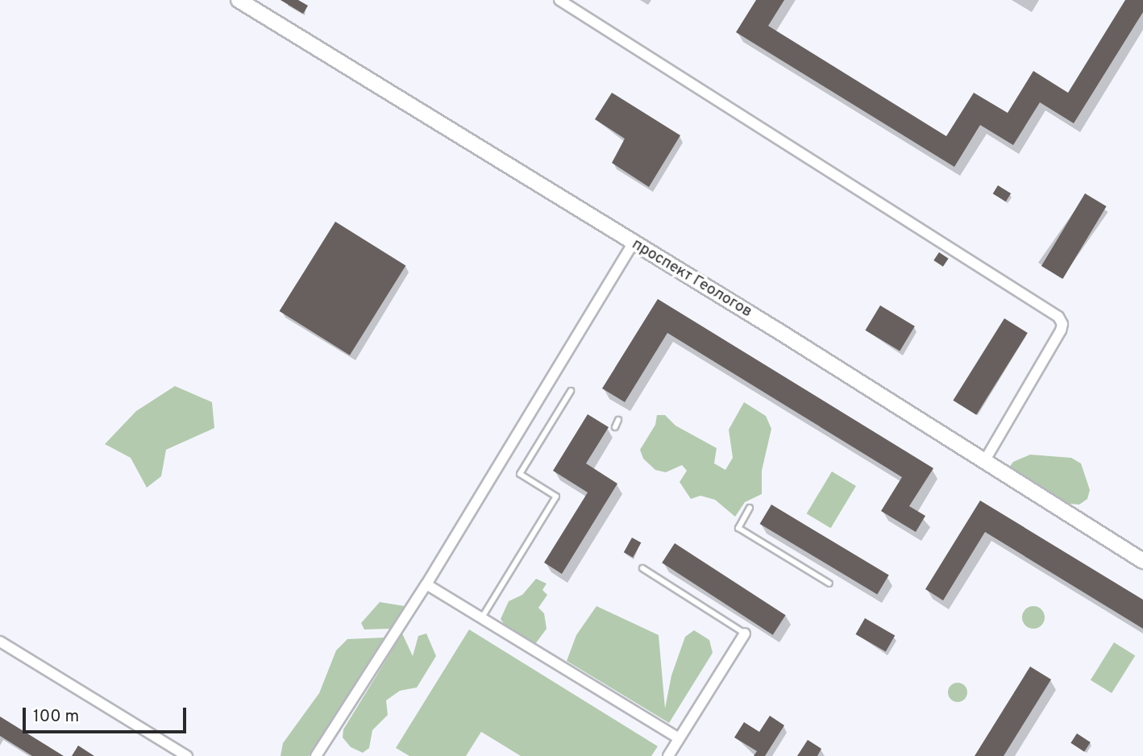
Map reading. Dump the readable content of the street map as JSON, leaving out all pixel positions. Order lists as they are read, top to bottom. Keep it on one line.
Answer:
{"streets":{"street":["проспект Геологов"]},"scale_bar":"100 m"}
